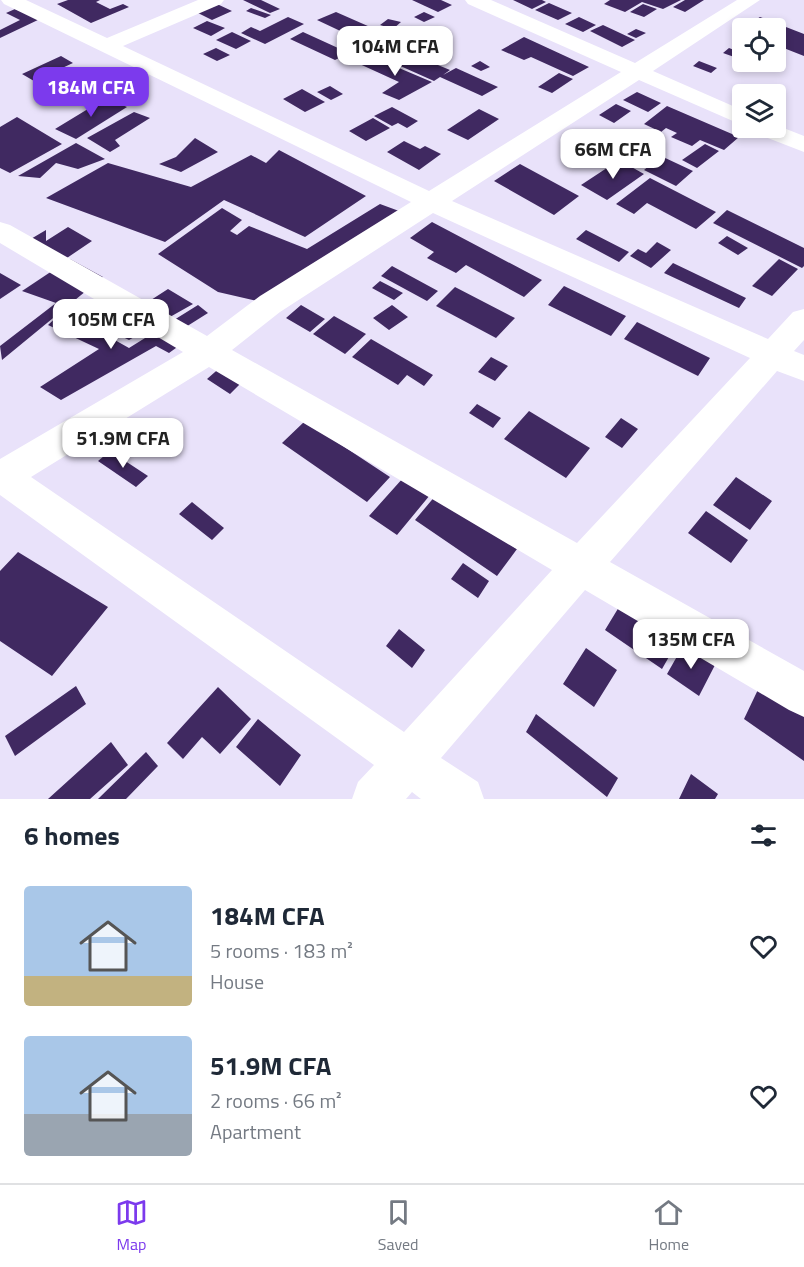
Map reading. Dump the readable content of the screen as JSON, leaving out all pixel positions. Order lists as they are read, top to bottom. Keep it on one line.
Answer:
{"page":{"price":["104M CFA","184M CFA","66M CFA","105M CFA","51.9M CFA","135M CFA"],"heading":"6 homes","list":[{"name":"184M CFA","note":"5 rooms · 183 m² · House"},{"name":"51.9M CFA","note":"2 rooms · 66 m² · Apartment"}],"tabs":["Map","Saved","Home"]}}
